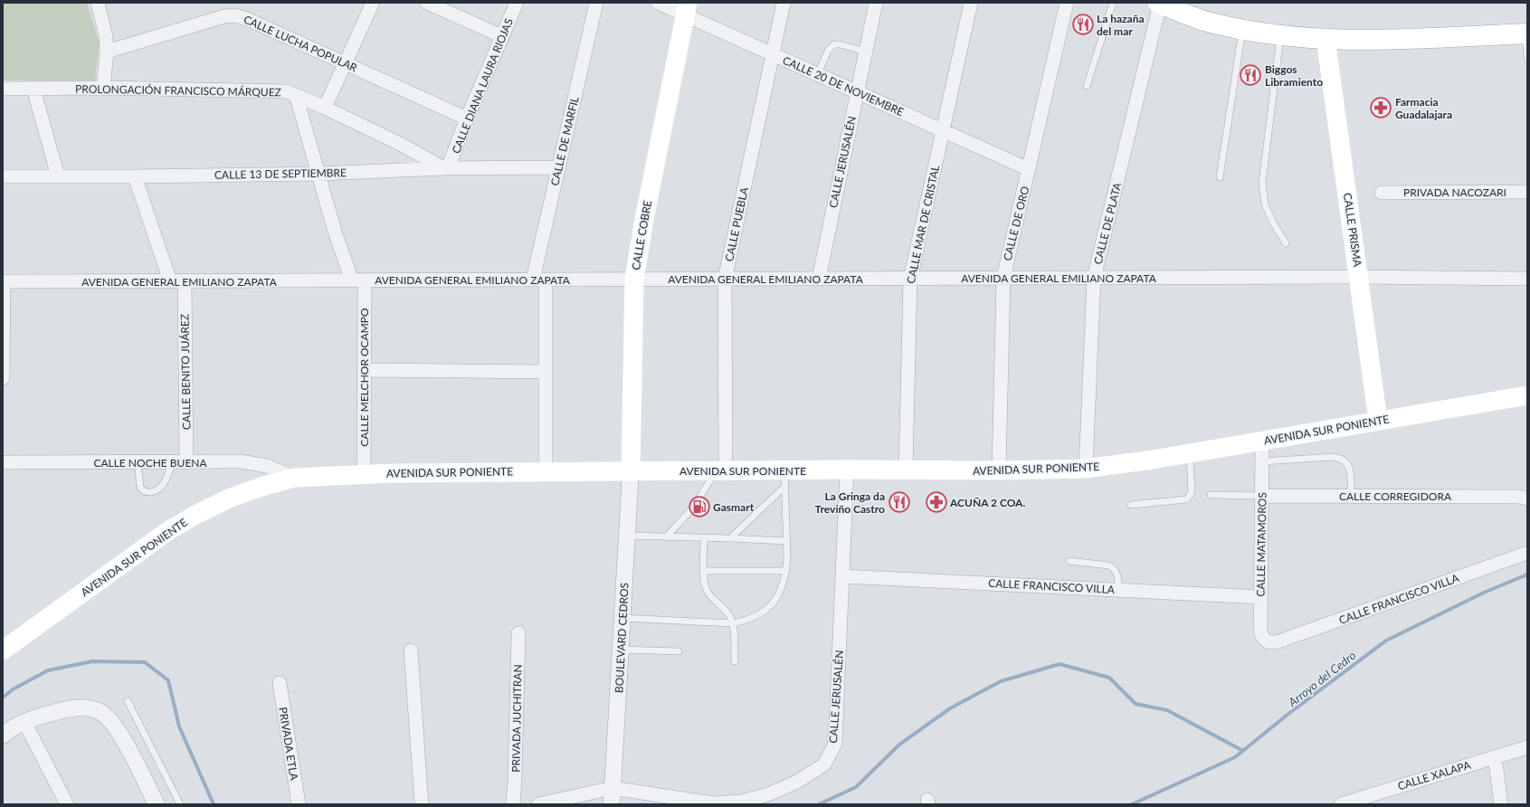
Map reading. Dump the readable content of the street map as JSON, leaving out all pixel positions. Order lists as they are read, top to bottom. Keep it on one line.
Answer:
{"streets":{"main road":["CALLE PRISMA","CALLE COBRE","AVENIDA SUR PONIENTE"],"street":["CALLE LUCHA POPULAR","CALLE DIANA LAURA RIOJAS","CALLE 20 DE NOVIEMBRE","PROLONGACIÓN FRANCISCO MÁRQUEZ","CALLE DE MARFIL","CALLE JERUSALÉN","CALLE 13 DE SEPTIEMBRE","PRIVADA NACOZARI","CALLE DE ORO","CALLE DE PLATA","CALLE PUEBLA","CALLE MAR DE CRISTAL","AVENIDA GENERAL EMILIANO ZAPATA","CALLE BENITO JUÁREZ","CALLE MELCHOR OCAMPO","CALLE NOCHE BUENA","CALLE CORREGIDORA","CALLE MATAMOROS","CALLE FRANCISCO VILLA","BOULEVARD CEDROS","PRIVADA JUCHITRAN","PRIVADA ETLA","CALLE XALAPA"]},"crossings":[["CALLE LUCHA POPULAR","CALLE DIANA LAURA RIOJAS"],["CALLE DIANA LAURA RIOJAS","PROLONGACIÓN FRANCISCO MÁRQUEZ"],["CALLE DIANA LAURA RIOJAS","CALLE 13 DE SEPTIEMBRE"],["CALLE 20 DE NOVIEMBRE","CALLE JERUSALÉN"],["CALLE 20 DE NOVIEMBRE","CALLE DE ORO"],["CALLE 20 DE NOVIEMBRE","CALLE PUEBLA"],["CALLE 20 DE NOVIEMBRE","CALLE MAR DE CRISTAL"],["CALLE 20 DE NOVIEMBRE","CALLE COBRE"],["PROLONGACIÓN FRANCISCO MÁRQUEZ","CALLE 13 DE SEPTIEMBRE"],["PROLONGACIÓN FRANCISCO MÁRQUEZ","CALLE MELCHOR OCAMPO"],["CALLE DE MARFIL","CALLE 13 DE SEPTIEMBRE"],["CALLE DE MARFIL","AVENIDA GENERAL EMILIANO ZAPATA"],["CALLE DE MARFIL","AVENIDA SUR PONIENTE"],["CALLE JERUSALÉN","AVENIDA GENERAL EMILIANO ZAPATA"],["CALLE JERUSALÉN","AVENIDA SUR PONIENTE"],["CALLE JERUSALÉN","CALLE FRANCISCO VILLA"],["CALLE JERUSALÉN","BOULEVARD CEDROS"],["CALLE 13 DE SEPTIEMBRE","CALLE MELCHOR OCAMPO"],["CALLE DE ORO","AVENIDA GENERAL EMILIANO ZAPATA"],["CALLE DE ORO","AVENIDA SUR PONIENTE"],["CALLE DE PLATA","AVENIDA GENERAL EMILIANO ZAPATA"],["CALLE DE PLATA","AVENIDA SUR PONIENTE"],["CALLE PUEBLA","AVENIDA GENERAL EMILIANO ZAPATA"],["CALLE PUEBLA","AVENIDA SUR PONIENTE"],["CALLE MAR DE CRISTAL","AVENIDA GENERAL EMILIANO ZAPATA"],["CALLE MAR DE CRISTAL","AVENIDA SUR PONIENTE"],["CALLE PRISMA","AVENIDA GENERAL EMILIANO ZAPATA"],["CALLE PRISMA","AVENIDA SUR PONIENTE"],["CALLE COBRE","AVENIDA GENERAL EMILIANO ZAPATA"],["CALLE COBRE","AVENIDA SUR PONIENTE"],["CALLE COBRE","BOULEVARD CEDROS"],["AVENIDA GENERAL EMILIANO ZAPATA","CALLE BENITO JUÁREZ"],["AVENIDA GENERAL EMILIANO ZAPATA","CALLE MELCHOR OCAMPO"],["CALLE BENITO JUÁREZ","CALLE NOCHE BUENA"],["CALLE MELCHOR OCAMPO","AVENIDA SUR PONIENTE"],["AVENIDA SUR PONIENTE","CALLE NOCHE BUENA"],["AVENIDA SUR PONIENTE","CALLE MATAMOROS"],["AVENIDA SUR PONIENTE","BOULEVARD CEDROS"],["CALLE CORREGIDORA","CALLE MATAMOROS"],["CALLE MATAMOROS","CALLE FRANCISCO VILLA"]],"water":["Arroyo del Cedro"],"places":{"restaurant":["La hazaña del mar","Biggos Libramiento","La Gringa da Treviño Castro"],"pharmacy":["Farmacia Guadalajara","ACUÑA 2 COA."],"fuel station":["Gasmart"]}}
